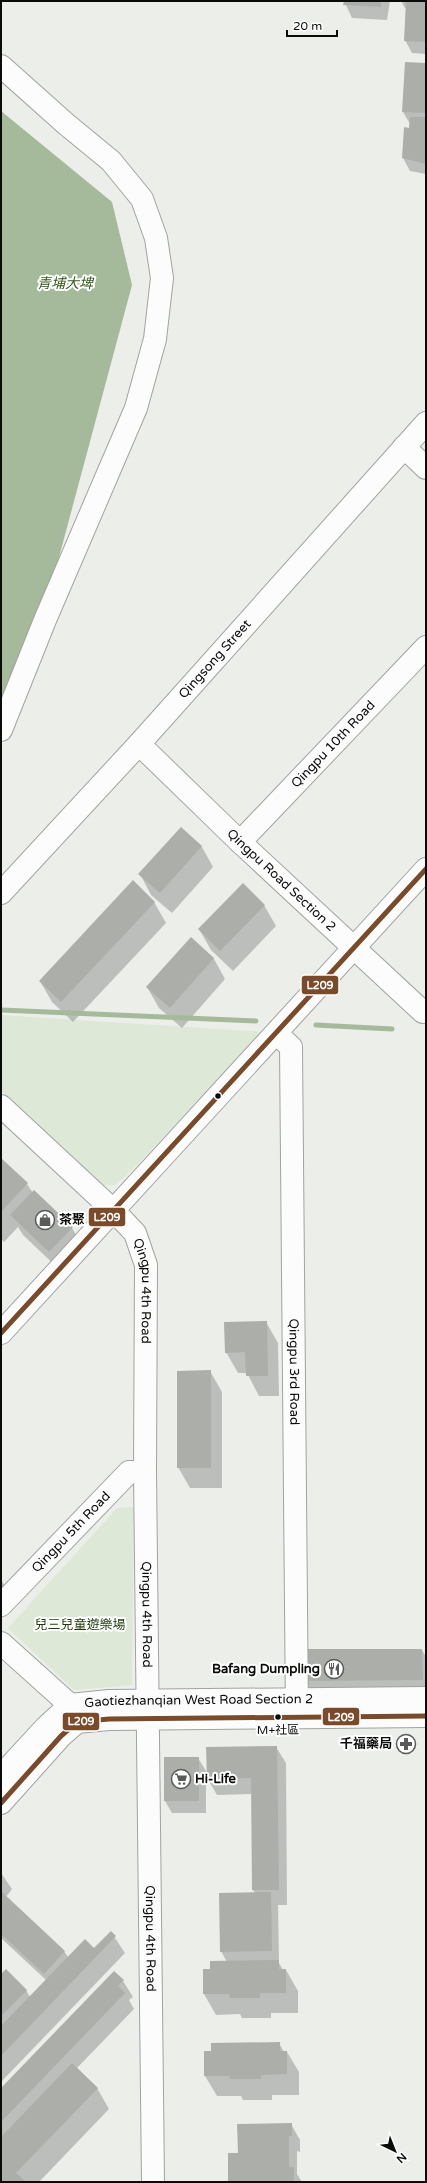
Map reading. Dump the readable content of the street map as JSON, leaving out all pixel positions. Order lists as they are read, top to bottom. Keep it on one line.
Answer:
{"streets":{"street":["Qingsong Street","Qingpu 10th Road","Qingpu Road Section 2","Qingpu 4th Road","Qingpu 3rd Road","Qingpu 5th Road","Gaotiezhanqian West Road Section 2"]},"crossings":[["Qingsong Street","Qingpu Road Section 2"],["Qingpu 10th Road","Qingpu Road Section 2"],["Qingpu 4th Road","Qingpu 5th Road"],["Qingpu 4th Road","Gaotiezhanqian West Road Section 2"],["Qingpu 3rd Road","Gaotiezhanqian West Road Section 2"]],"water":["青埔大埤"],"parks":["兒三兒童遊樂場"],"places":{"shop":["茶聚"],"restaurant":["Bafang Dumpling"],"other":["M+社區"],"pharmacy":["千福藥局"],"supermarket":["Hi-Life"]},"lines":["transit line L209"],"scale_bar":"20 m","north":"bottom right"}
